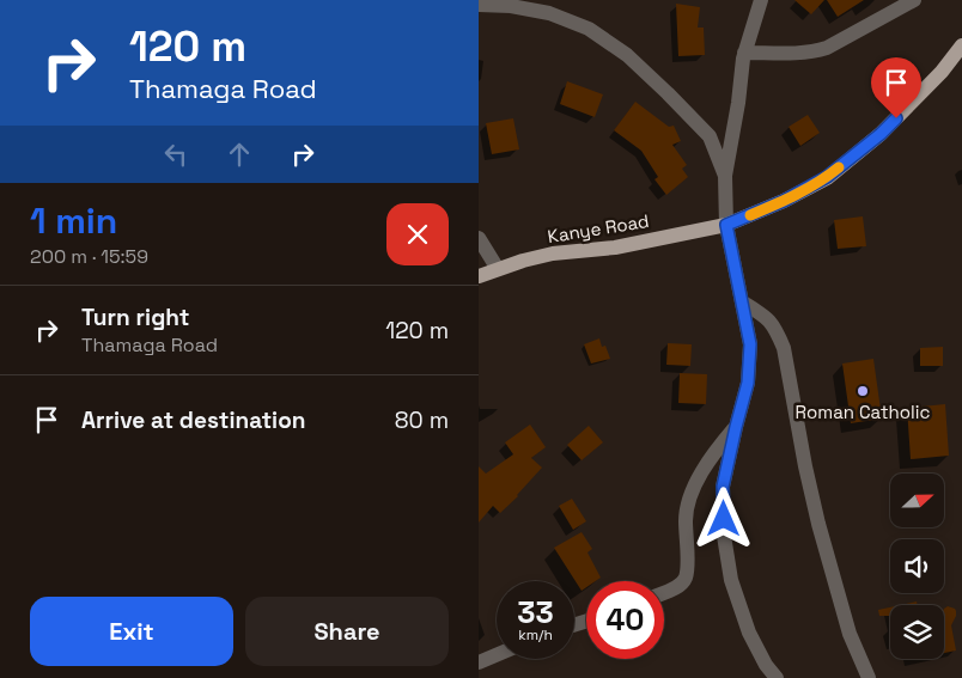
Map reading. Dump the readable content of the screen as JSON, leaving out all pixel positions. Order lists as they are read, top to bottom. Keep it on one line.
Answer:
{"streets":{"main road":["Kanye Road"]},"places":["Roman Catholic"],"north":"right","page":{"turn":["120 m","Thamaga Road"],"heading":["1 min","200 m · 15:59"],"list":[{"name":"Turn right","note":"Thamaga Road","value":"120 m"},{"name":"Arrive at destination","value":"80 m"}],"speed":"33 km/h","limit":"40","buttons":["Exit","Share"]}}
